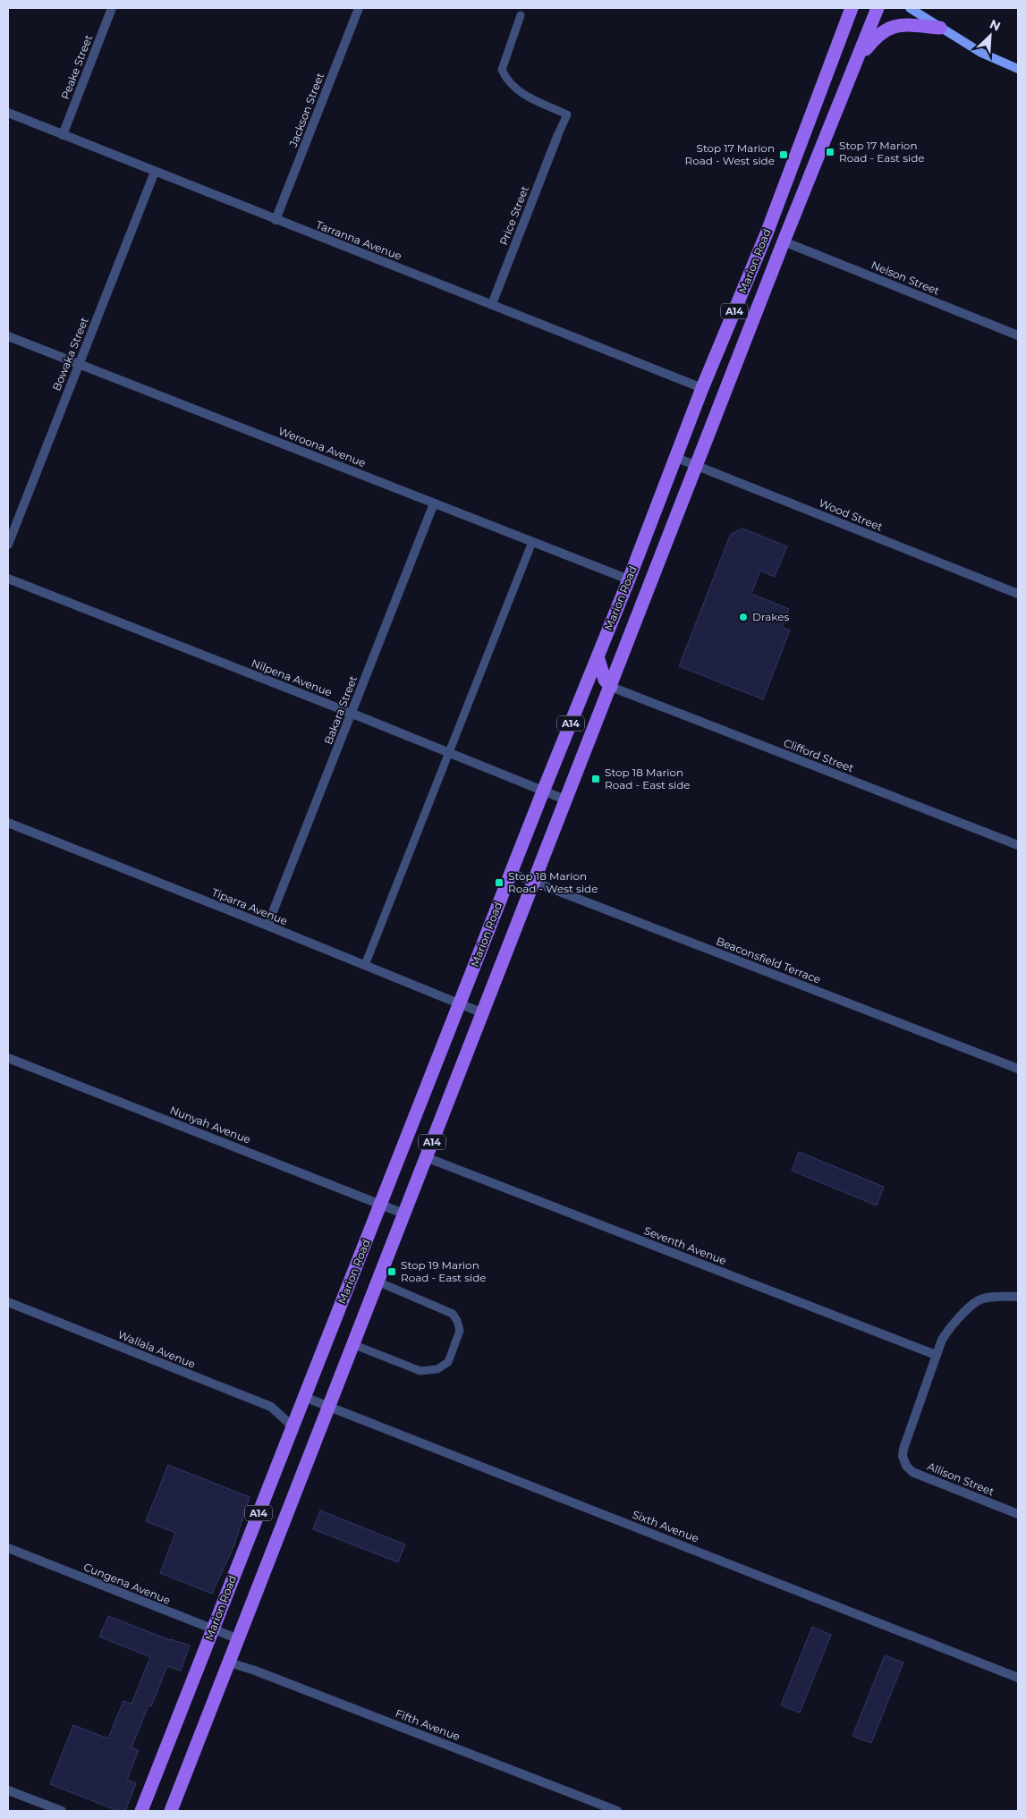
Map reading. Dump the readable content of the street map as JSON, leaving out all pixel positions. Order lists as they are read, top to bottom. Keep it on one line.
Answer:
{"streets":{"main road":["Marion Road","A14"],"street":["Peake Street","Jackson Street","Price Street","Tarranna Avenue","Nelson Street","Bowaka Street","Weroona Avenue","Wood Street","Nilpena Avenue","Bakara Street","Clifford Street","Tiparra Avenue","Beaconsfield Terrace","Nunyah Avenue","Seventh Avenue","Wallala Avenue","Allison Street","Sixth Avenue","Cungena Avenue","Fifth Avenue"]},"crossings":[["Peake Street","Tarranna Avenue"],["Jackson Street","Tarranna Avenue"],["Price Street","Tarranna Avenue"],["Tarranna Avenue","Marion Road"],["Tarranna Avenue","Bowaka Street"],["Marion Road","Nelson Street"],["Marion Road","Weroona Avenue"],["Marion Road","Wood Street"],["Marion Road","Nilpena Avenue"],["Marion Road","Clifford Street"],["Marion Road","Tiparra Avenue"],["Marion Road","Beaconsfield Terrace"],["Marion Road","Nunyah Avenue"],["Marion Road","Seventh Avenue"],["Marion Road","Wallala Avenue"],["Marion Road","Sixth Avenue"],["Marion Road","Cungena Avenue"],["Marion Road","Fifth Avenue"],["Bowaka Street","Weroona Avenue"],["Weroona Avenue","Bakara Street"],["Nilpena Avenue","Bakara Street"],["Bakara Street","Tiparra Avenue"],["Seventh Avenue","Allison Street"]],"places":{"transit":["Stop 17 Marion Road - East side","Stop 17 Marion Road - West side","Stop 18 Marion Road - East side","Stop 18 Marion Road - West side","Stop 19 Marion Road - East side"],"other":["Drakes"]},"north":"top right"}
